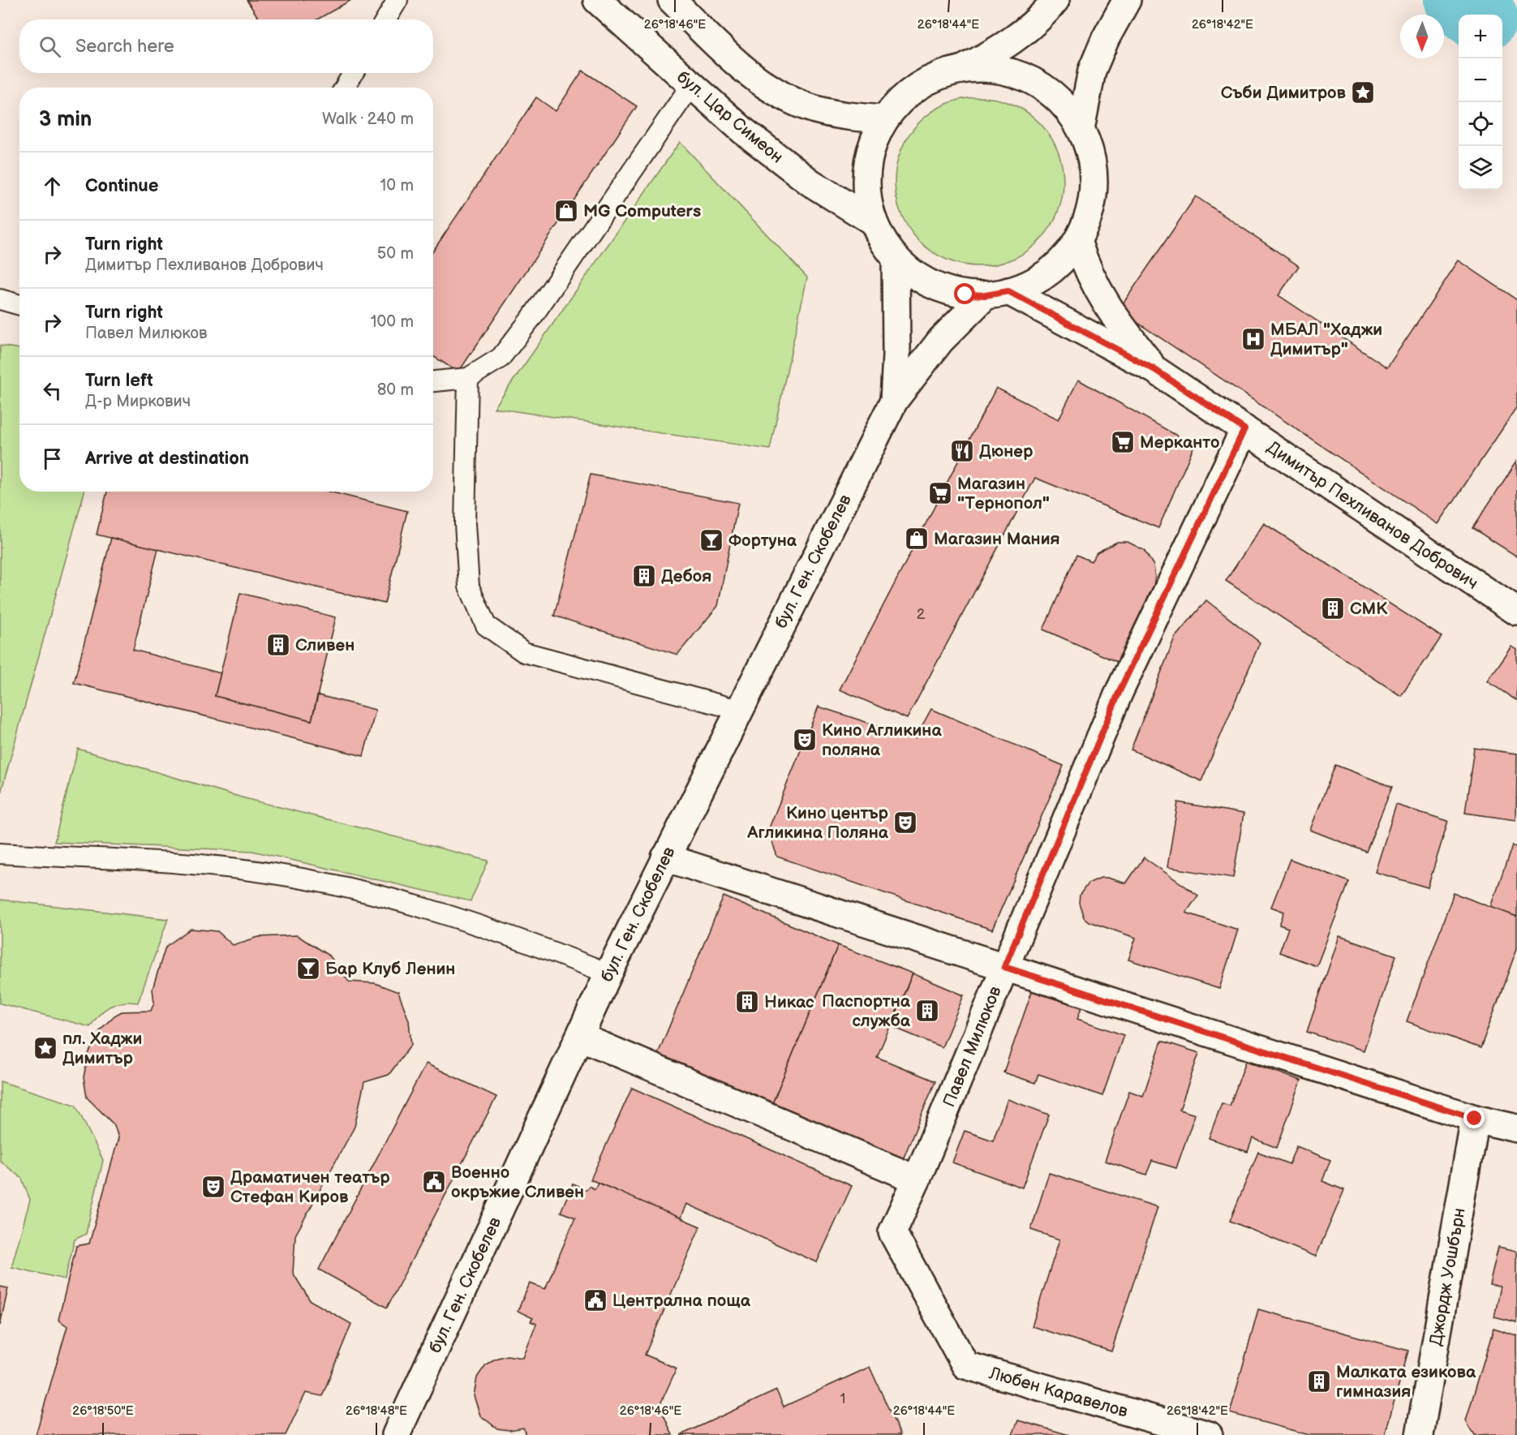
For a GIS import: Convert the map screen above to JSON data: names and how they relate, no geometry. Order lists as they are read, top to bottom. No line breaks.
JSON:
{"streets":{"street":["бул. Цар Симеон","Димитър Пехливанов Добрович","бул. Ген. Скобелев","Павел Милюков","Джордж Уошбърн","Любен Каравелов"]},"crossings":[["Димитър Пехливанов Добрович","бул. Ген. Скобелев"],["Димитър Пехливанов Добрович","Павел Милюков"],["Павел Милюков","Любен Каравелов"]],"places":{"place":["Съби Димитров","пл. Хаджи Димитър"],"shop":["MG Computers","Магазин Мания"],"hospital":["МБАЛ \"Хаджи Димитър\""],"supermarket":["Мерканто","Магазин \"Тернопол\""],"restaurant":["Дюнер"],"bar":["Фортуна","Бар Клуб Ленин"],"building":["Дебоя","СМК","Сливен","Никас","Паспортна служба","Малката езикова гимназия"],"theatre":["Кино Агликина поляна","Кино център Агликина Поляна","Драматичен театър Стефан Киров"],"public building":["Военно окръжие Сливен","Централна поща"]},"house_numbers":["2","1"],"north":"bottom","page":{"map_buttons":["+","−"],"search":"Search here","heading":["3 min","Walk · 240 m"],"list":[["Continue","10 m"],["Turn right","Димитър Пехливанов Добрович","50 m"],["Turn right","Павел Милюков","100 m"],["Turn left","Д-р Миркович","80 m"],"Arrive at destination"]},"coordinates":["26°18'46\"E","26°18'44\"E","26°18'42\"E","26°18'50\"E","26°18'48\"E"]}
